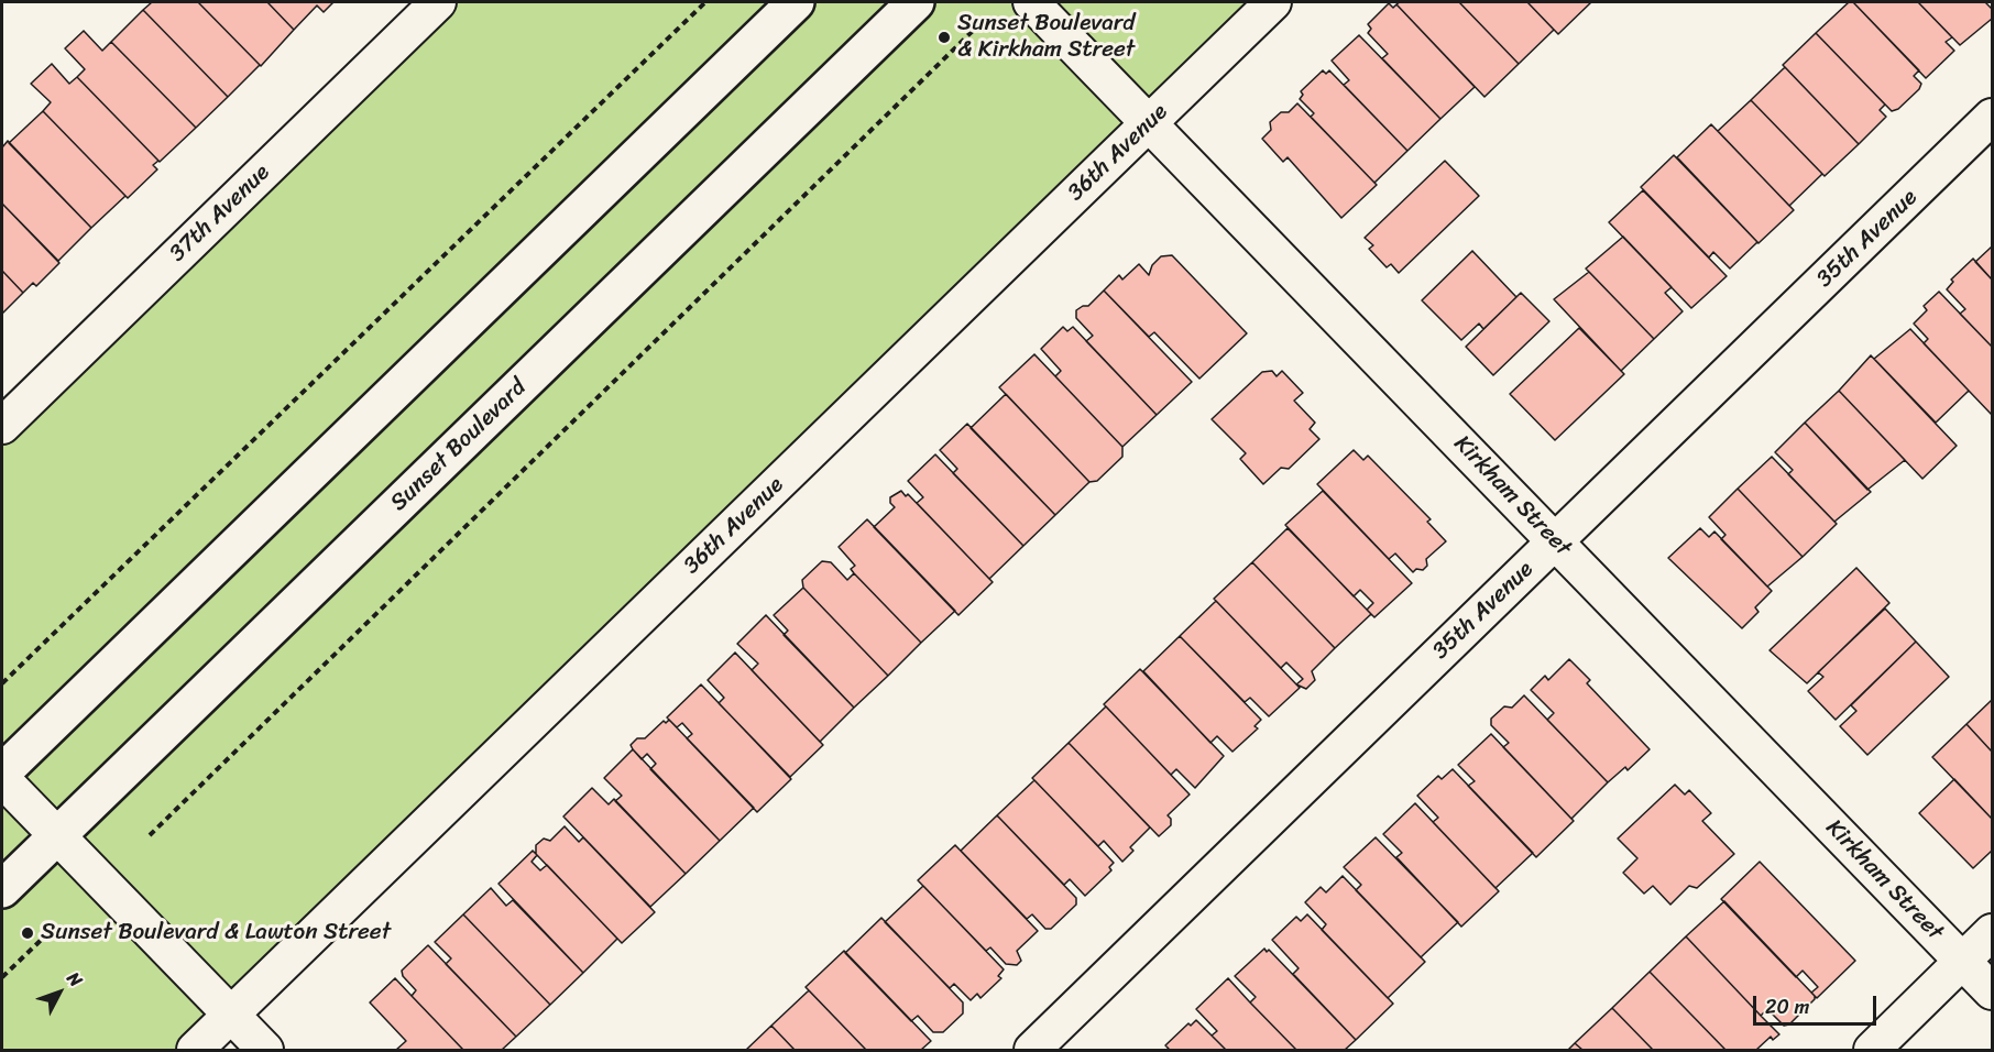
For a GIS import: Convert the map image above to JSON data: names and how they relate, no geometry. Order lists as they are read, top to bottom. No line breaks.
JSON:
{"streets":{"main road":["Sunset Boulevard"],"street":["36th Avenue","37th Avenue","35th Avenue","Kirkham Street"]},"crossings":[["36th Avenue","Kirkham Street"],["35th Avenue","Kirkham Street"]],"places":["Sunset Boulevard & Kirkham Street","Sunset Boulevard & Lawton Street"],"scale_bar":"20 m","north":"top right"}
